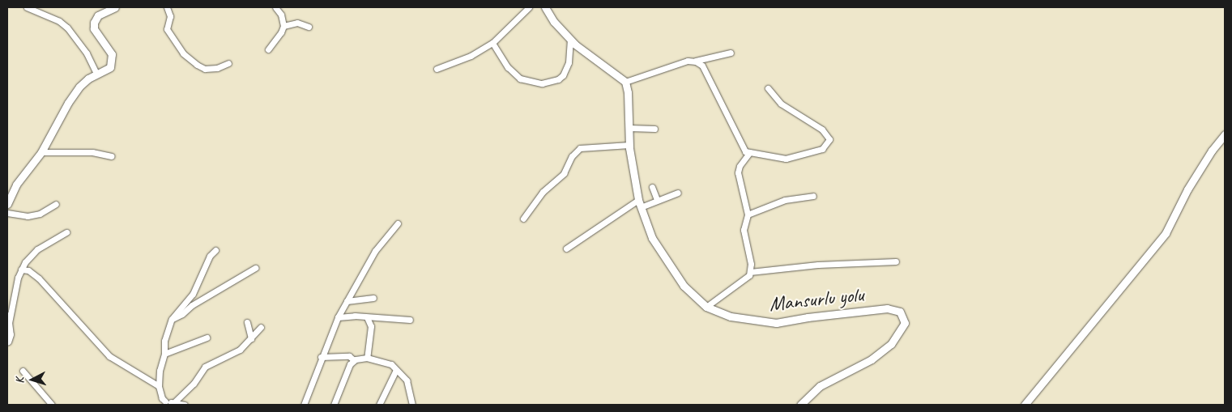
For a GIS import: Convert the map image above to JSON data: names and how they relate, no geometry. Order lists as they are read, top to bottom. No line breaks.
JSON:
{"streets":{"street":["Mansurlu yolu"]},"north":"left"}
